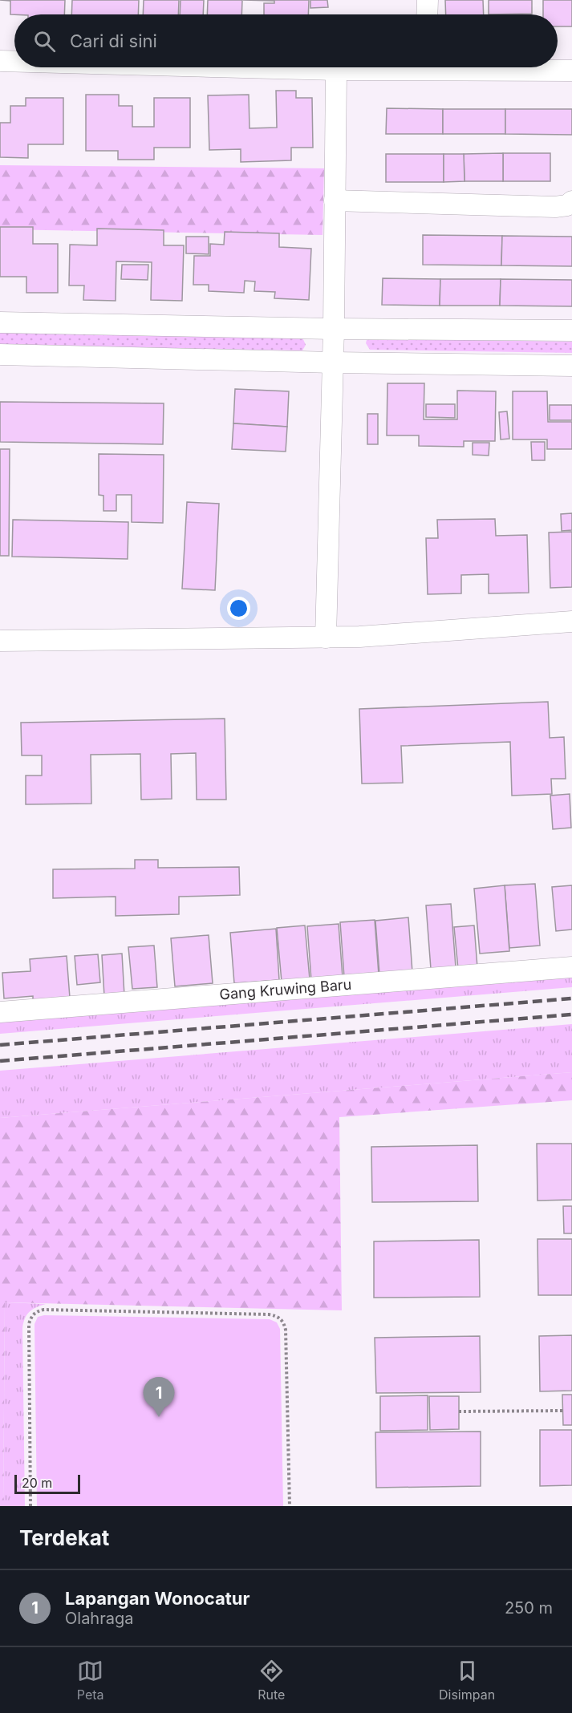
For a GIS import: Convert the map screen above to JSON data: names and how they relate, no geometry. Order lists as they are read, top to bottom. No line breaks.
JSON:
{"streets":{"street":["Gang Kruwing Baru"]},"scale_bar":"20 m","page":{"search":"Cari di sini","pins":"1","scale":"20 m","heading":"Terdekat","list":[{"mark":"1","name":"Lapangan Wonocatur","note":"Olahraga","value":"250 m"}],"nav":["Peta","Rute","Disimpan"]}}
